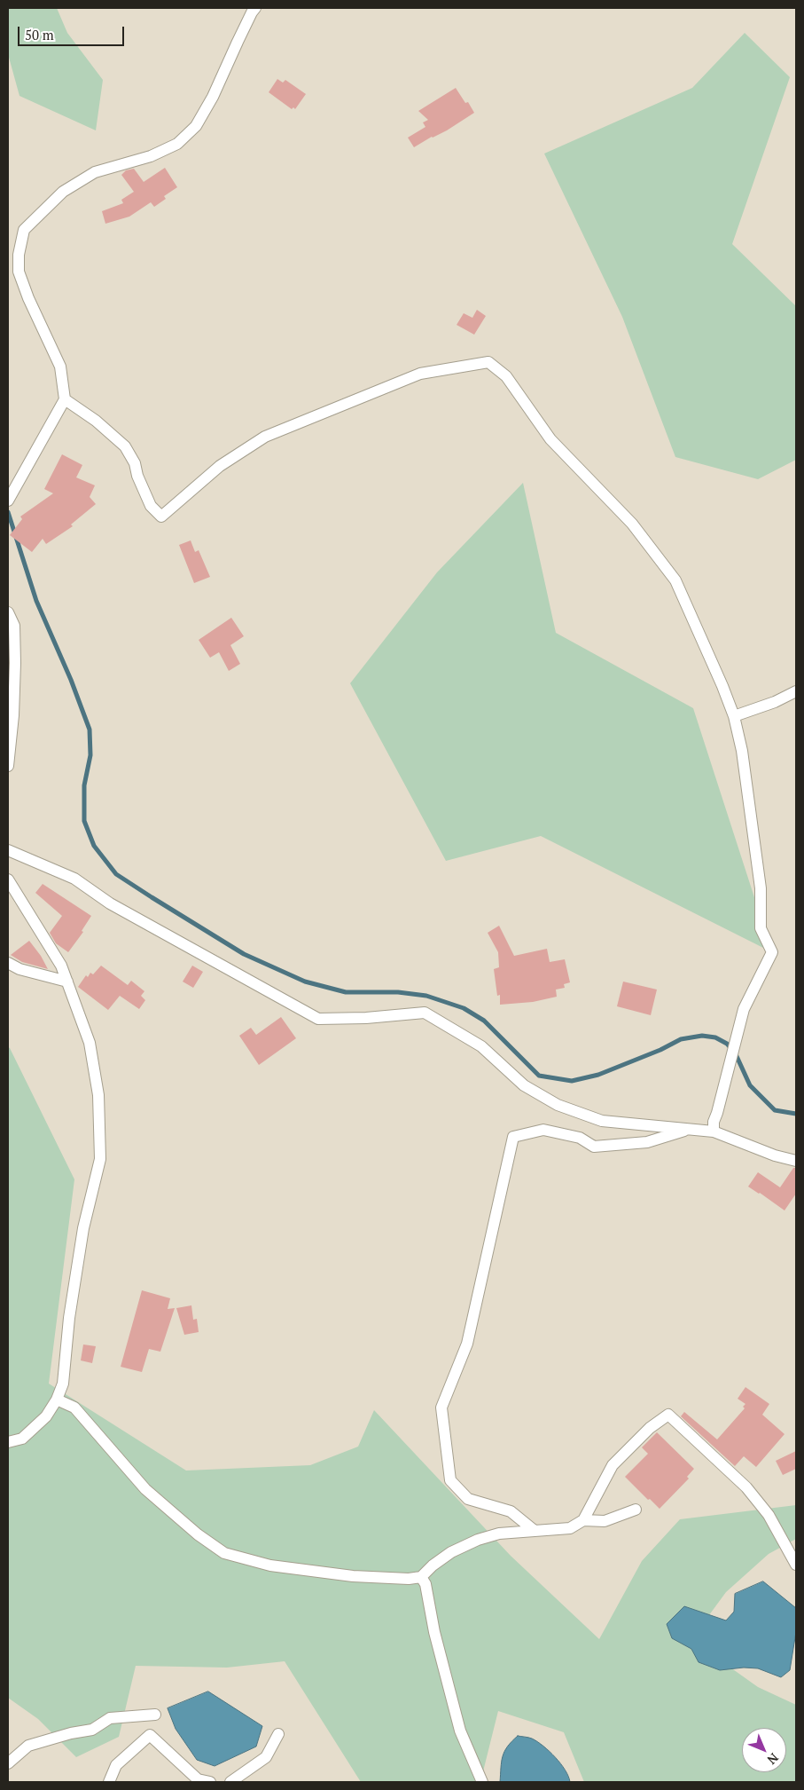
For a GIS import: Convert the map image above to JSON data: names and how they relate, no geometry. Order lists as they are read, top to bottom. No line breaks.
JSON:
{"scale_bar":"50 m","north":"bottom right"}
